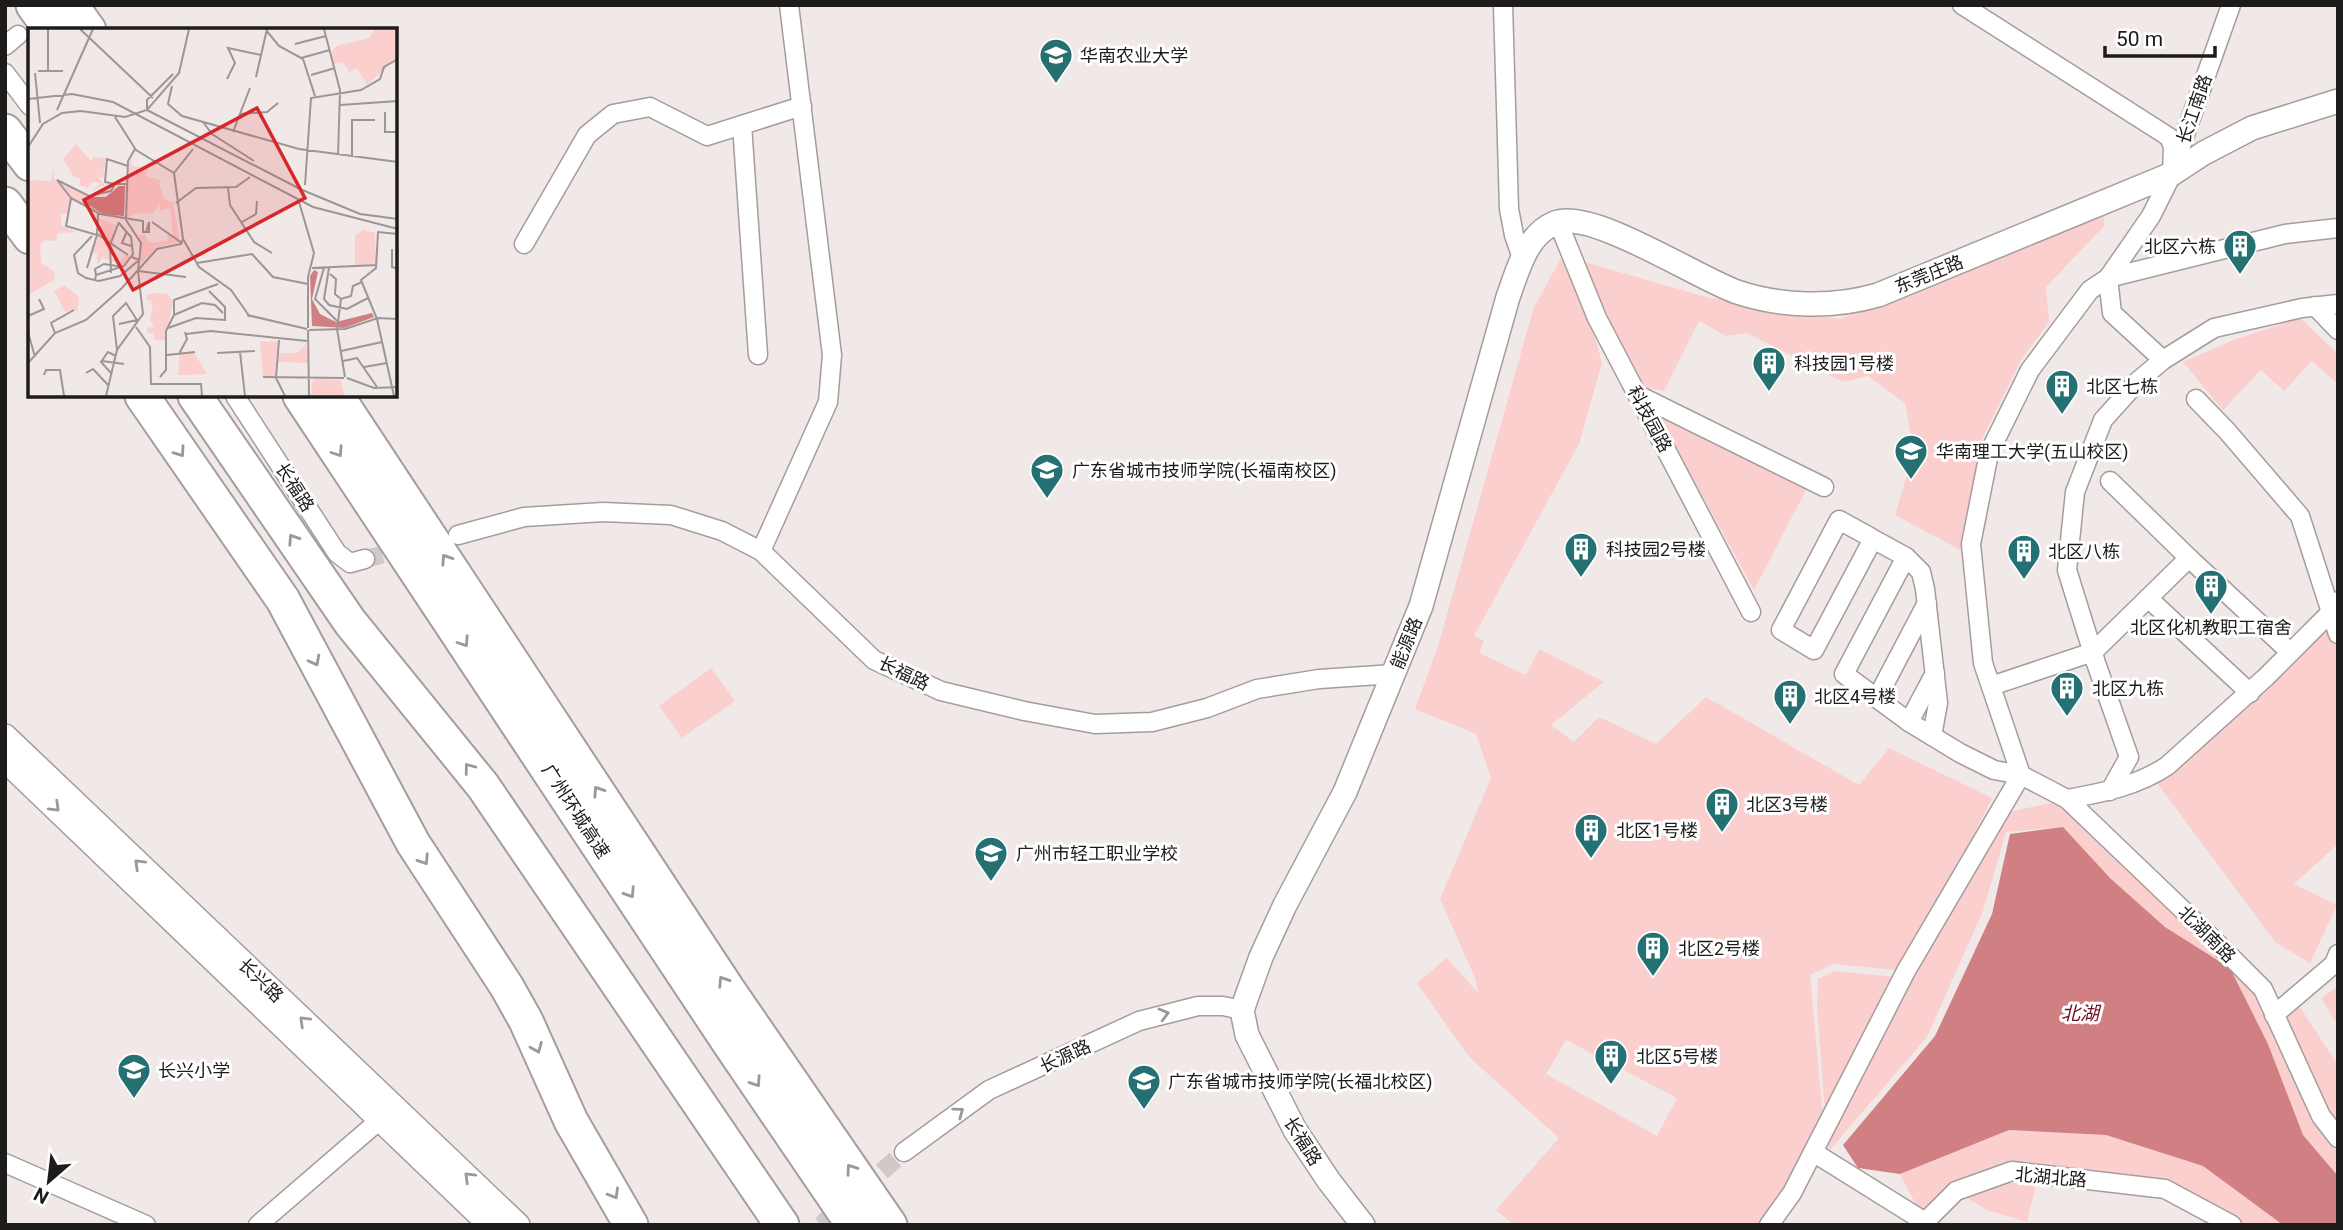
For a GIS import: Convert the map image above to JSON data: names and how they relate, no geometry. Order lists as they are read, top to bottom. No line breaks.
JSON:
{"streets":{"highway":["广州环城高速"],"street":["长江南路","东莞庄路","科技园路","长福路","能源路","北湖南路","长兴路","长源路","北湖北路"]},"crossings":[["长江南路","东莞庄路"],["东莞庄路","科技园路"],["长福路","能源路"],["长福路","长源路"],["能源路","长源路"]],"one_way":["长源路"],"water":["北湖"],"places":{"school or university":["华南农业大学","华南理工大学(五山校区)","广东省城市技师学院(长福南校区)","广州市轻工职业学校","长兴小学","广东省城市技师学院(长福北校区)"],"building":["北区六栋","科技园1号楼","北区七栋","科技园2号楼","北区八栋","北区化机教职工宿舍","北区九栋","北区4号楼","北区3号楼","北区1号楼","北区2号楼","北区5号楼"]},"scale_bar":"50 m","north":"bottom left"}
